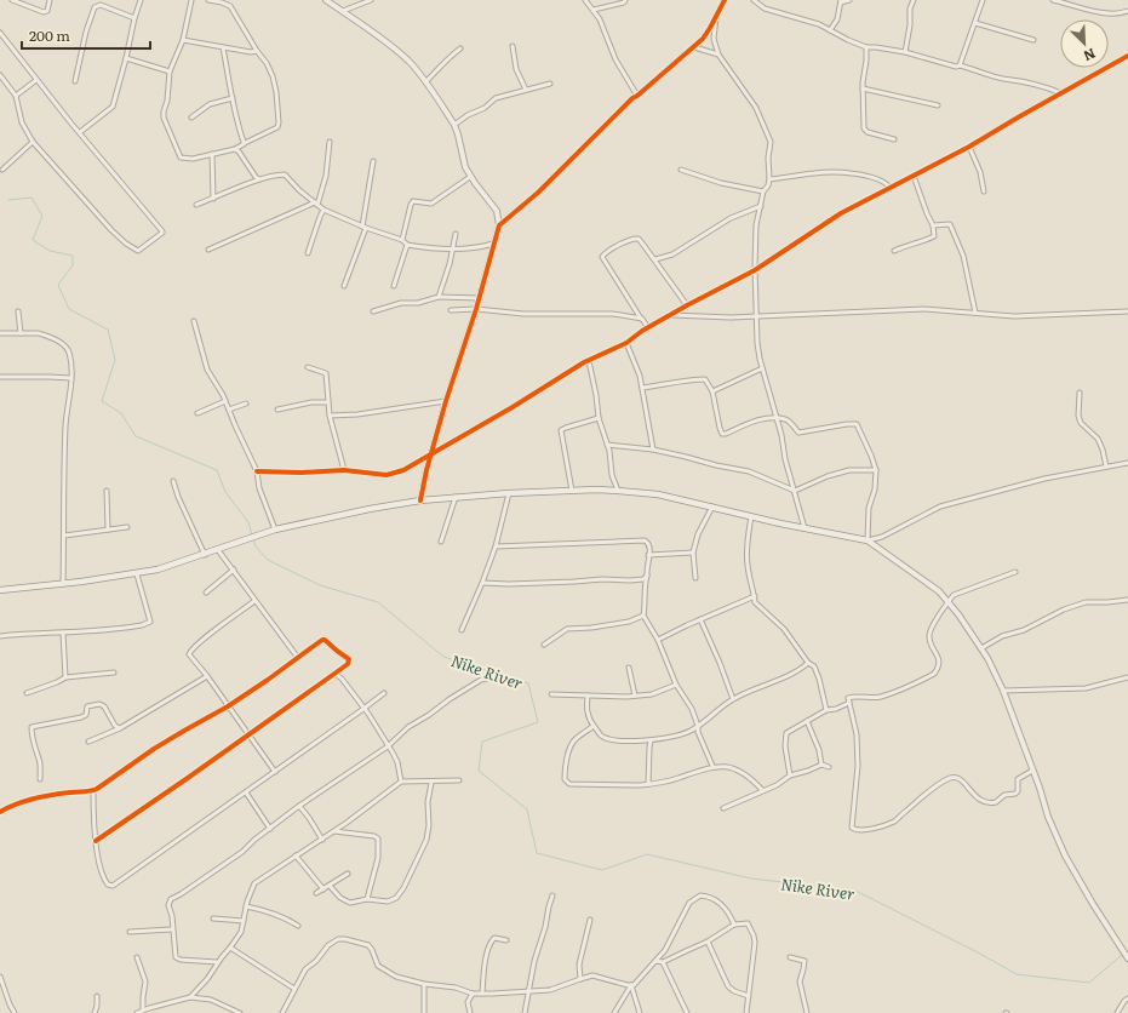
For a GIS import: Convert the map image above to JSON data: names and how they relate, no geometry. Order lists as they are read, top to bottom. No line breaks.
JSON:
{"water":["Nike River"],"scale_bar":"200 m","north":"bottom right"}
